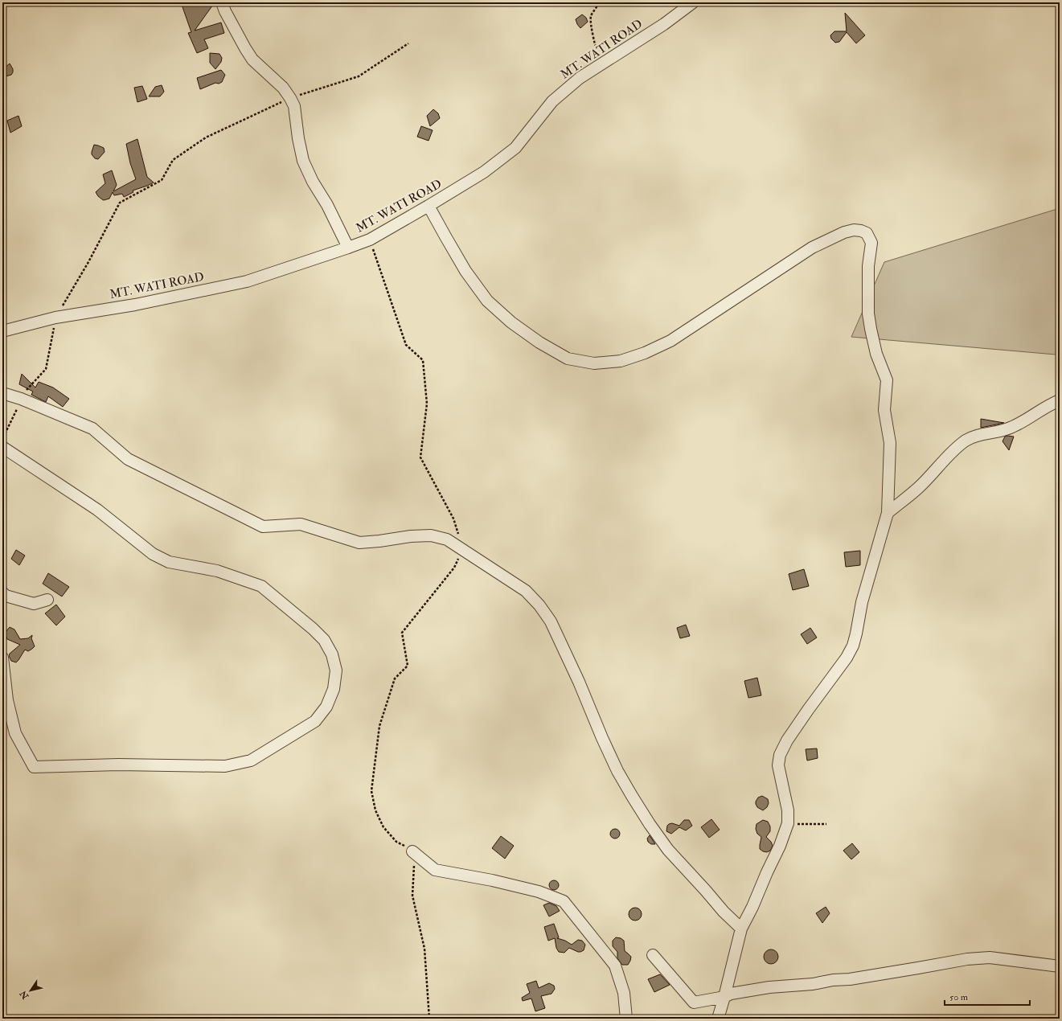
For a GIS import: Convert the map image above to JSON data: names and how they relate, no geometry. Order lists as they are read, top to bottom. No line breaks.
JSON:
{"streets":{"street":["MT. WATI ROAD"]},"scale_bar":"50 m","north":"bottom left"}
